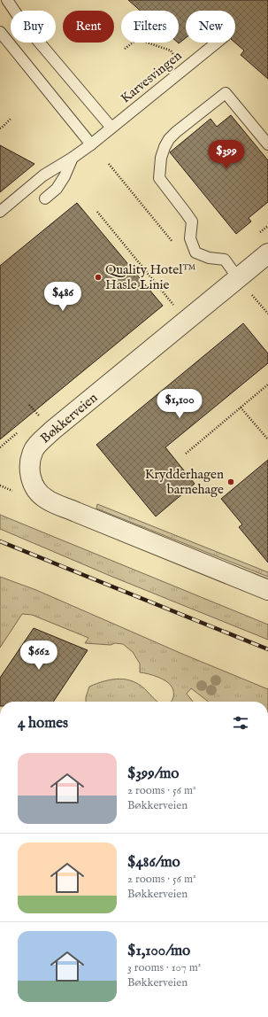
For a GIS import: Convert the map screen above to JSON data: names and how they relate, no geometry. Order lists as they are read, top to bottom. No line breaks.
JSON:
{"streets":{"street":["Bøkkerveien"],"lane":["Karvesvingen"]},"places":["Quality Hotel™ Hasle Linie","Krydderhagen barnehage"],"page":{"chip":["Buy","Rent","Filters","New"],"price":["$399","$486","$1,100","$662"],"heading":"4 homes","list":[{"name":"$399/mo","note":"2 rooms · 56 m² · Bøkkerveien"},{"name":"$486/mo","note":"2 rooms · 56 m² · Bøkkerveien"},{"name":"$1,100/mo","note":"3 rooms · 107 m² · Bøkkerveien"}]}}
